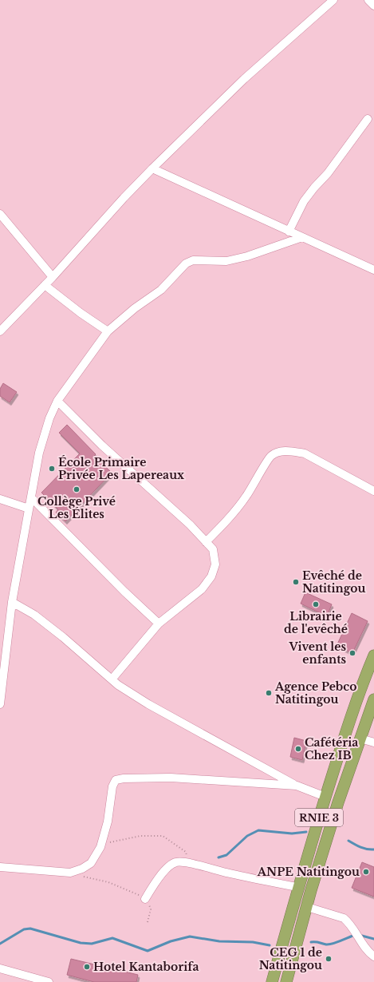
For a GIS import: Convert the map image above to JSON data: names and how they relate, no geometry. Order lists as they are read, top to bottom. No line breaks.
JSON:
{"streets":{"highway":["RNIE 3"]},"places":["École Primaire Privée Les Lapereaux","Collège Privé Les Élites","Evêché de Natitingou","Librairie de l'evêché","Vivent les enfants","Agence Pebco Natitingou","Cafétéria Chez IB","ANPE Natitingou","CEG 1 de Natitingou","Hotel Kantaborifa"]}
